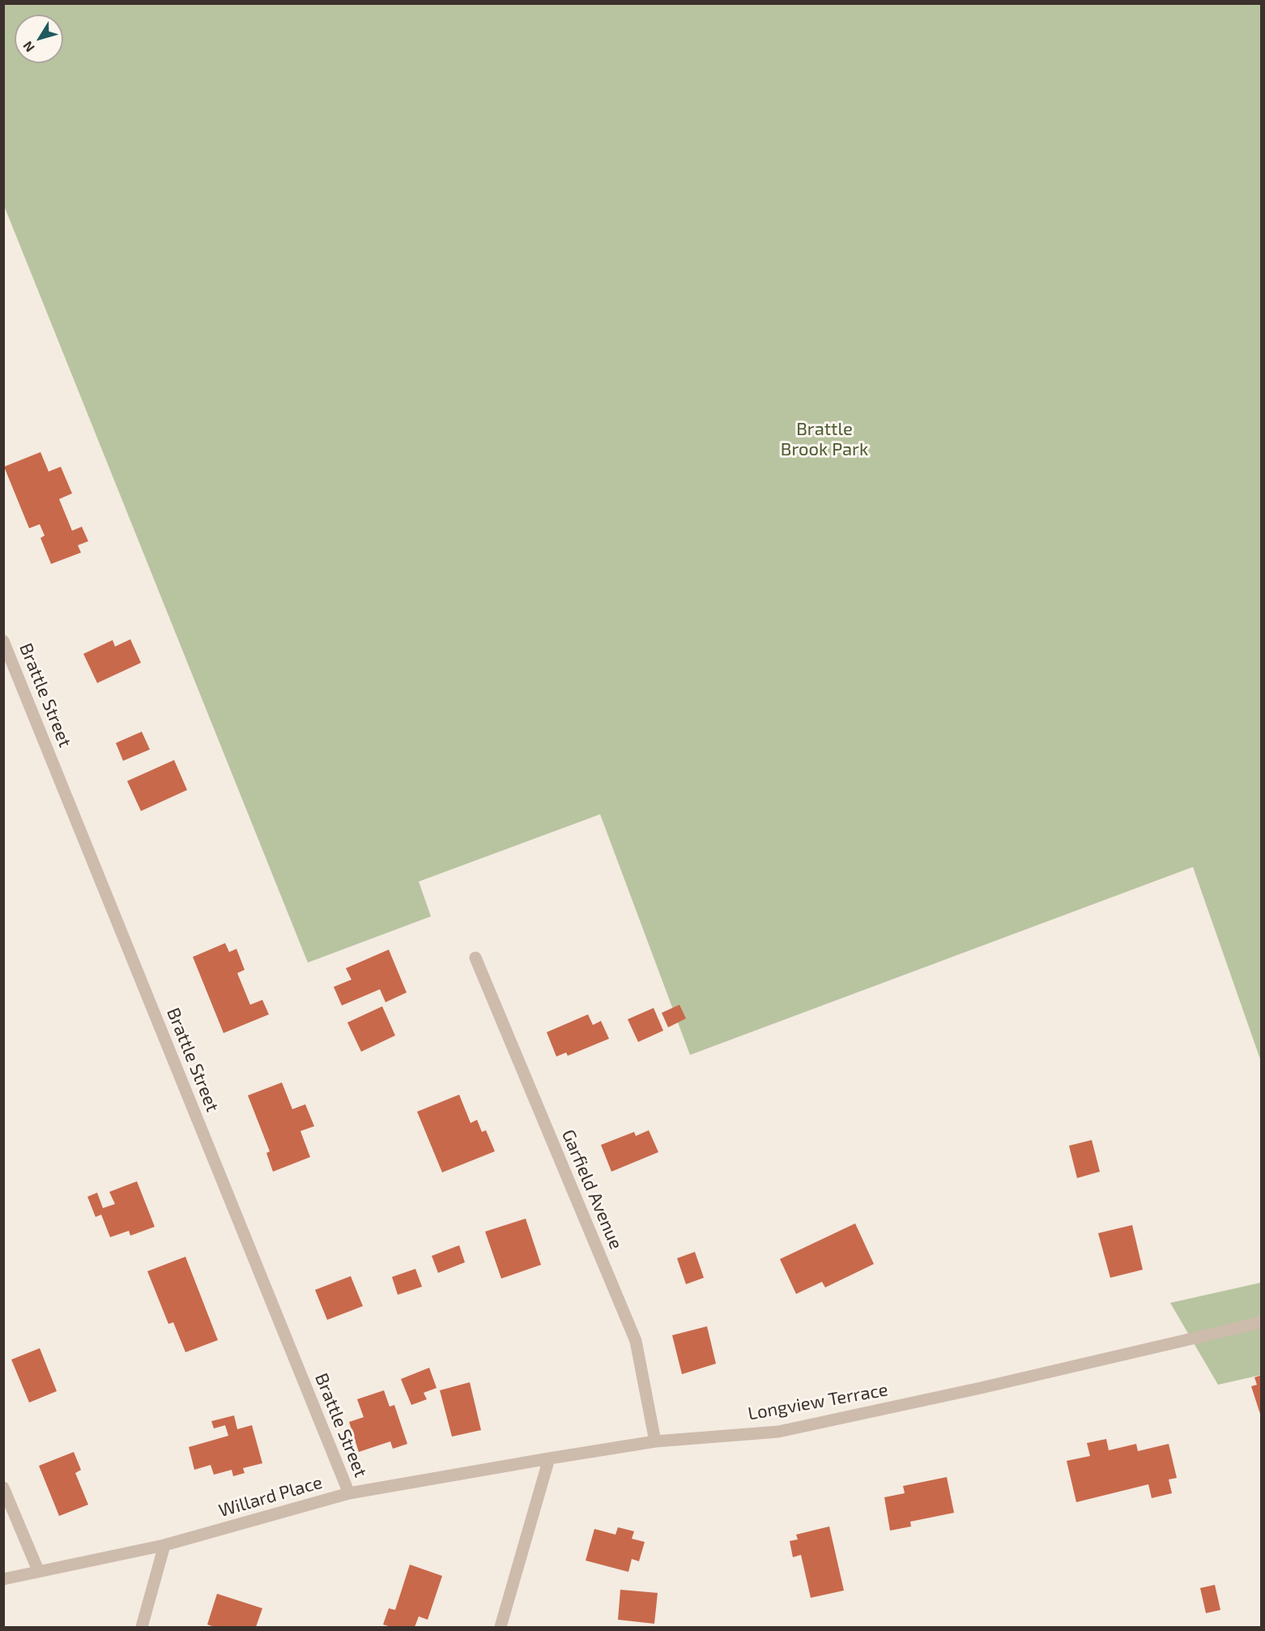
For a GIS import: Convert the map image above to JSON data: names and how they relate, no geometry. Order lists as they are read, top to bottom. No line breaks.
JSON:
{"streets":{"street":["Brattle Street","Garfield Avenue","Longview Terrace","Willard Place"]},"crossings":[["Brattle Street","Willard Place"],["Garfield Avenue","Longview Terrace"],["Longview Terrace","Willard Place"]],"parks":["Brattle Brook Park"],"north":"bottom left"}
